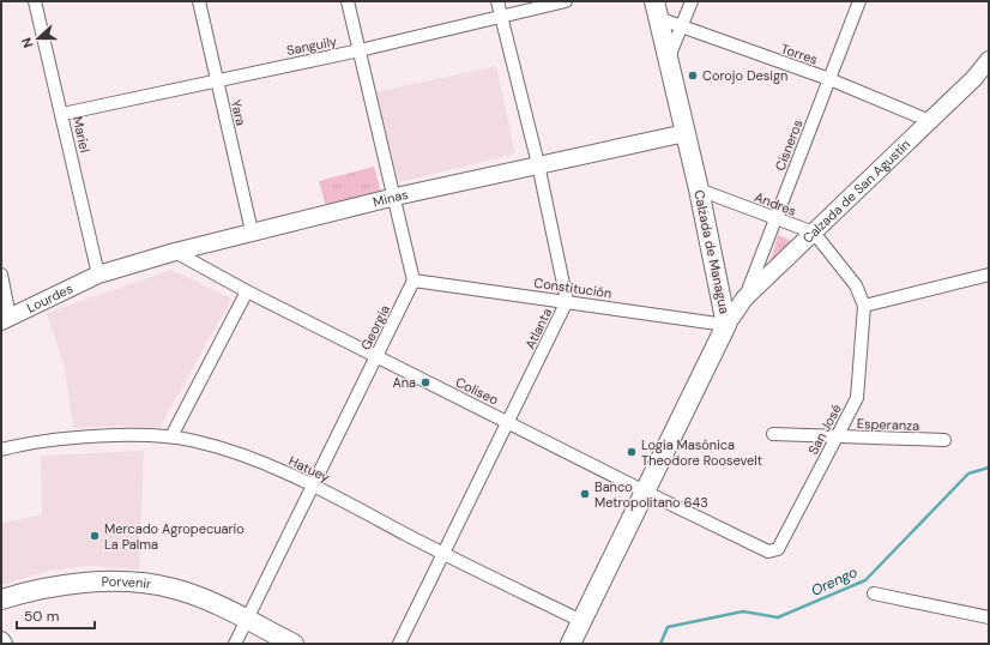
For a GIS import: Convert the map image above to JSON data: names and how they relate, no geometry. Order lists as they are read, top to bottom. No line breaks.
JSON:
{"streets":{"main road":["Calzada de Managua","Porvenir"],"street":["Sanguily","Torres","Yara","Mariel","Cisneros","Calzada de San Agustín","Minas","Andres","Constitución","Lourdes","Georgia","Atlanta","Coliseo","Esperanza","San José","Hatuey"]},"crossings":[["Sanguily","Yara"],["Sanguily","Mariel"],["Sanguily","Atlanta"],["Torres","Cisneros"],["Torres","Calzada de San Agustín"],["Torres","Calzada de Managua"],["Yara","Minas"],["Mariel","Minas"],["Mariel","Lourdes"],["Cisneros","Calzada de San Agustín"],["Cisneros","Andres"],["Calzada de San Agustín","Andres"],["Calzada de San Agustín","Calzada de Managua"],["Calzada de San Agustín","Constitución"],["Minas","Calzada de Managua"],["Minas","Lourdes"],["Minas","Atlanta"],["Minas","Coliseo"],["Andres","Calzada de Managua"],["Andres","San José"],["Calzada de Managua","Constitución"],["Calzada de Managua","Coliseo"],["Calzada de Managua","Hatuey"],["Constitución","Georgia"],["Constitución","Atlanta"],["Georgia","Coliseo"],["Georgia","Hatuey"],["Georgia","Porvenir"],["Atlanta","Coliseo"],["Atlanta","Hatuey"],["Coliseo","San José"],["Esperanza","San José"]],"water":["Orengo"],"places":["Corojo Design","Ana","Logia Masónica Theodore Roosevelt","Banco Metropolitano 643","Mercado Agropecuario La Palma"],"scale_bar":"50 m","north":"left"}
